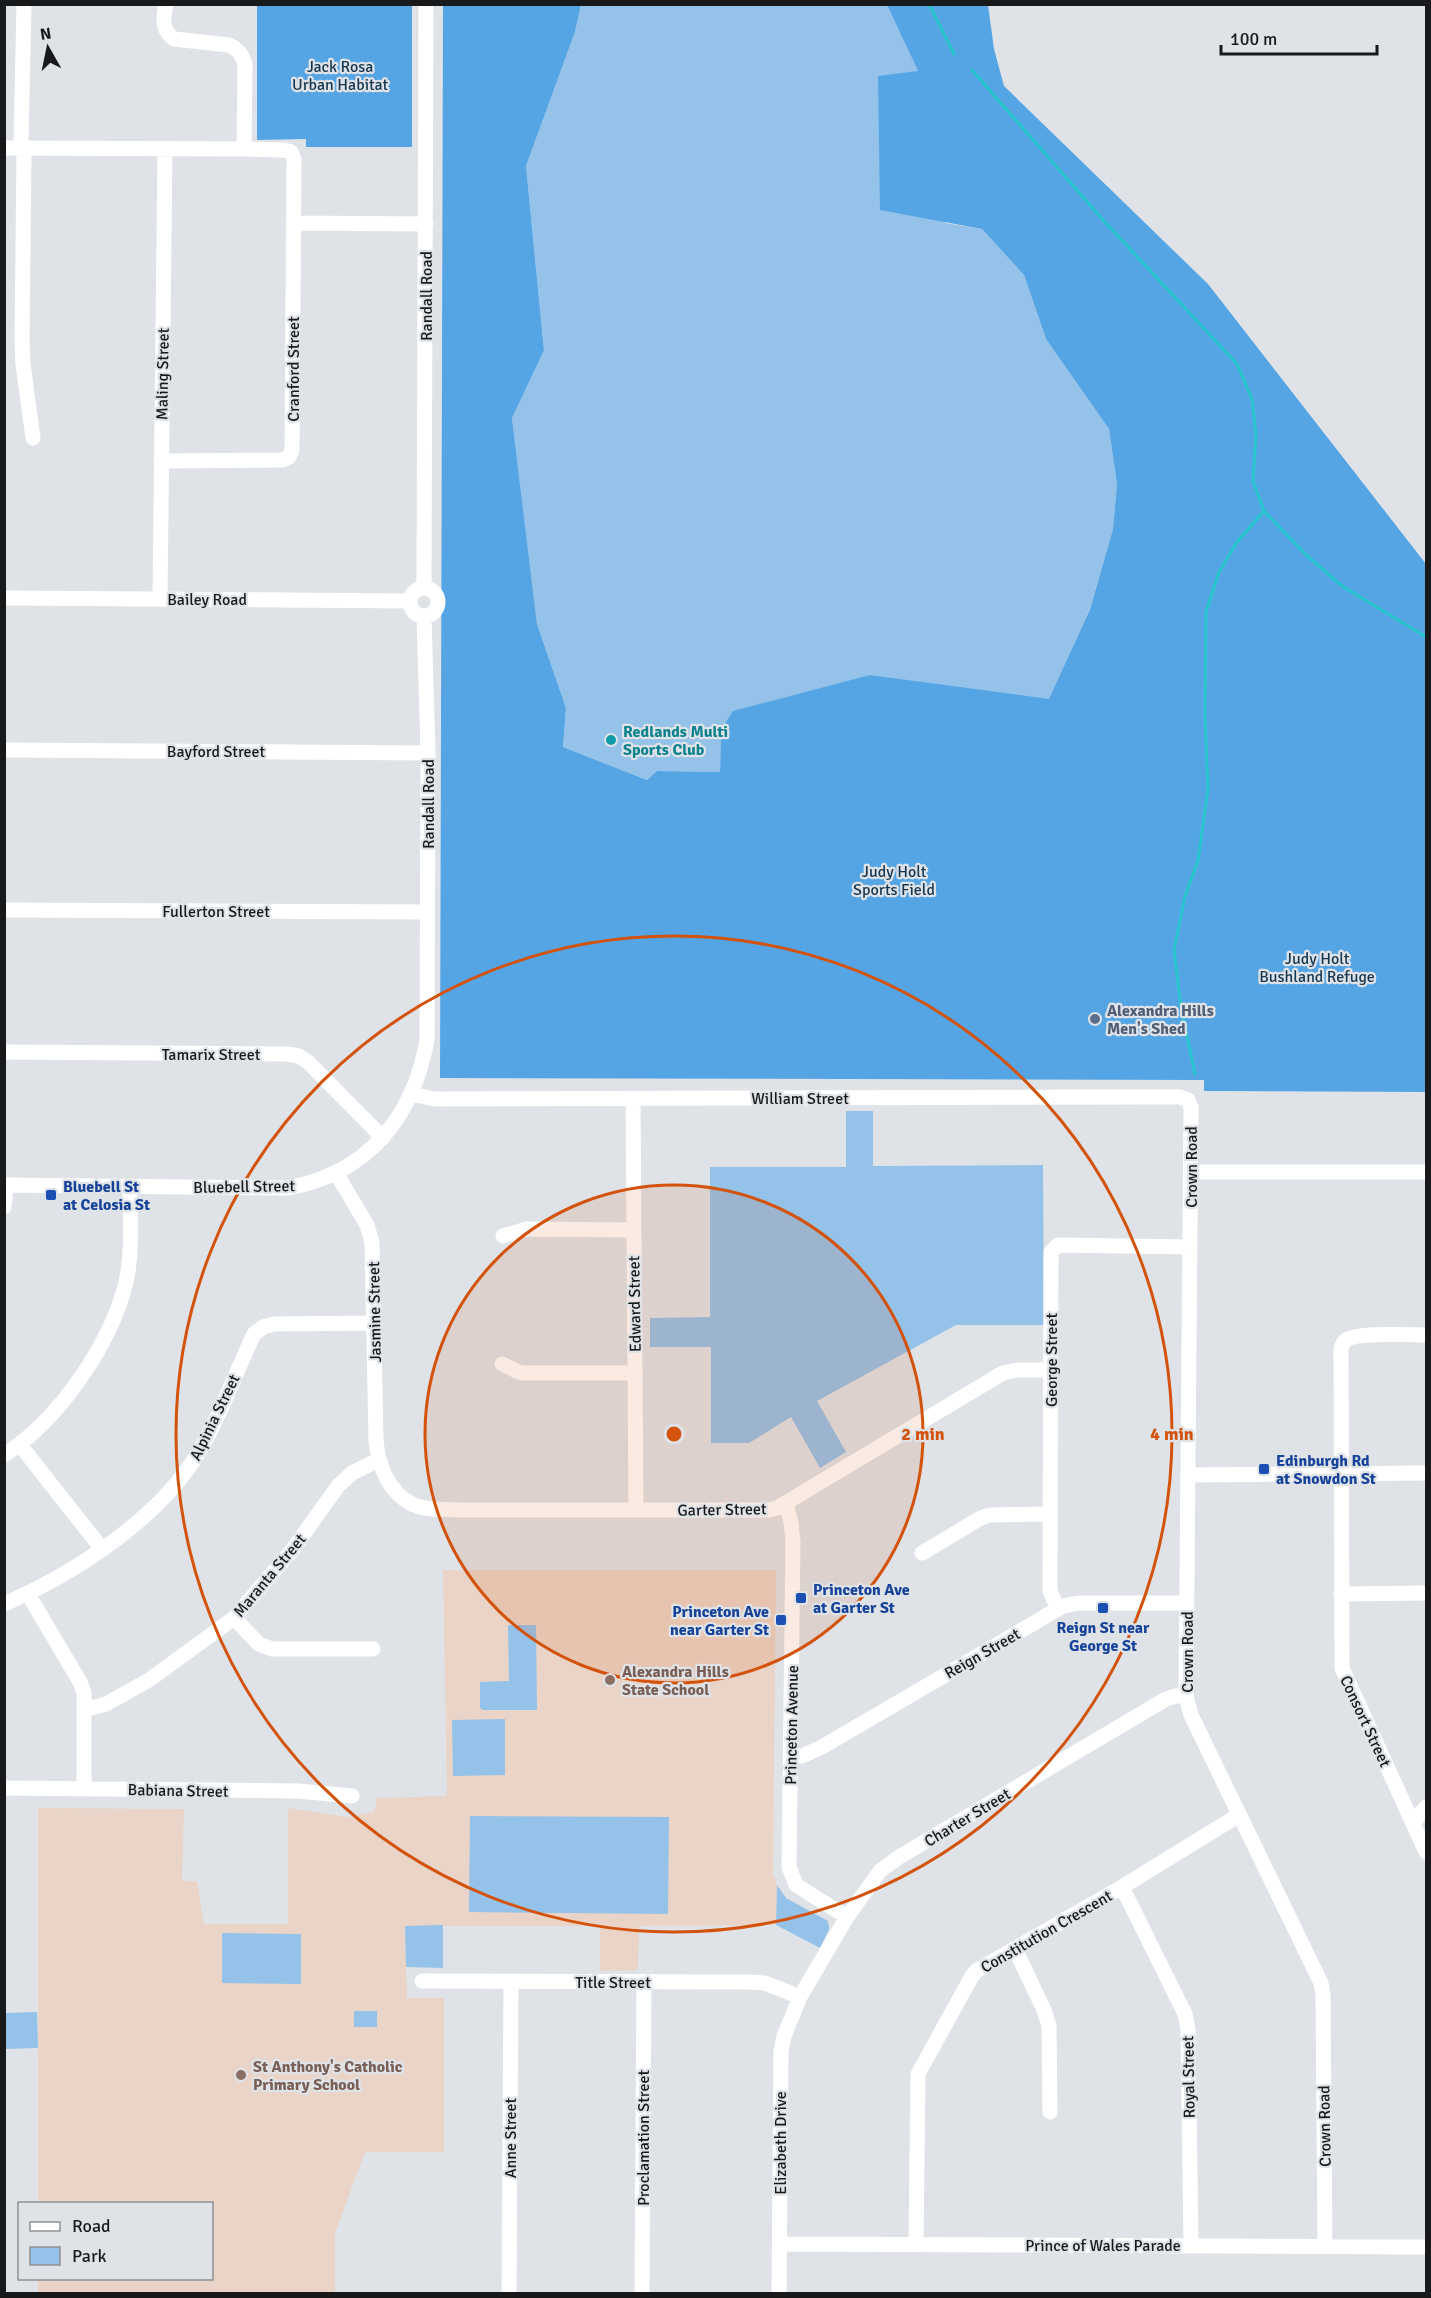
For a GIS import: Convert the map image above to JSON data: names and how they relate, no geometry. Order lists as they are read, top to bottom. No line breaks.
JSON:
{"streets":{"street":["Randall Road","Cranford Street","Maling Street","Bailey Road","Bayford Street","Fullerton Street","Tamarix Street","William Street","Crown Road","Bluebell Street","Edward Street","Jasmine Street","George Street","Alpinia Street","Garter Street","Maranta Street","Reign Street","Consort Street","Princeton Avenue","Babiana Street","Charter Street","Constitution Crescent","Title Street","Royal Street","Anne Street","Proclamation Street","Elizabeth Drive","Prince of Wales Parade"]},"crossings":[["Randall Road","Bailey Road"],["Randall Road","Bayford Street"],["Randall Road","Fullerton Street"],["Randall Road","Bluebell Street"],["Cranford Street","Maling Street"],["Maling Street","Bailey Road"],["Tamarix Street","Bluebell Street"],["William Street","Crown Road"],["William Street","Bluebell Street"],["William Street","Edward Street"],["Crown Road","George Street"],["Crown Road","Reign Street"],["Crown Road","Charter Street"],["Crown Road","Constitution Crescent"],["Crown Road","Prince of Wales Parade"],["Bluebell Street","Jasmine Street"],["Edward Street","Garter Street"],["Jasmine Street","Alpinia Street"],["Jasmine Street","Garter Street"],["Jasmine Street","Maranta Street"],["George Street","Garter Street"],["George Street","Reign Street"],["Garter Street","Maranta Street"],["Garter Street","Princeton Avenue"],["Reign Street","Princeton Avenue"],["Princeton Avenue","Charter Street"],["Charter Street","Title Street"],["Charter Street","Elizabeth Drive"],["Constitution Crescent","Royal Street"],["Constitution Crescent","Prince of Wales Parade"],["Title Street","Anne Street"],["Title Street","Proclamation Street"],["Title Street","Elizabeth Drive"],["Royal Street","Prince of Wales Parade"],["Elizabeth Drive","Prince of Wales Parade"]],"parks":["Jack Rosa Urban Habitat","Judy Holt Sports Field","Judy Holt Bushland Refuge"],"places":{"other":["Redlands Multi Sports Club","Alexandra Hills Men's Shed","Alexandra Hills State School","St Anthony's Catholic Primary School"],"transit":["Bluebell St at Celosia St","Edinburgh Rd at Snowdon St","Princeton Ave at Garter St","Reign St near George St","Princeton Ave near Garter St"]},"legend":["Road","Park"],"scale_bar":"100 m","north":"top","rings":["2 min","4 min"]}
